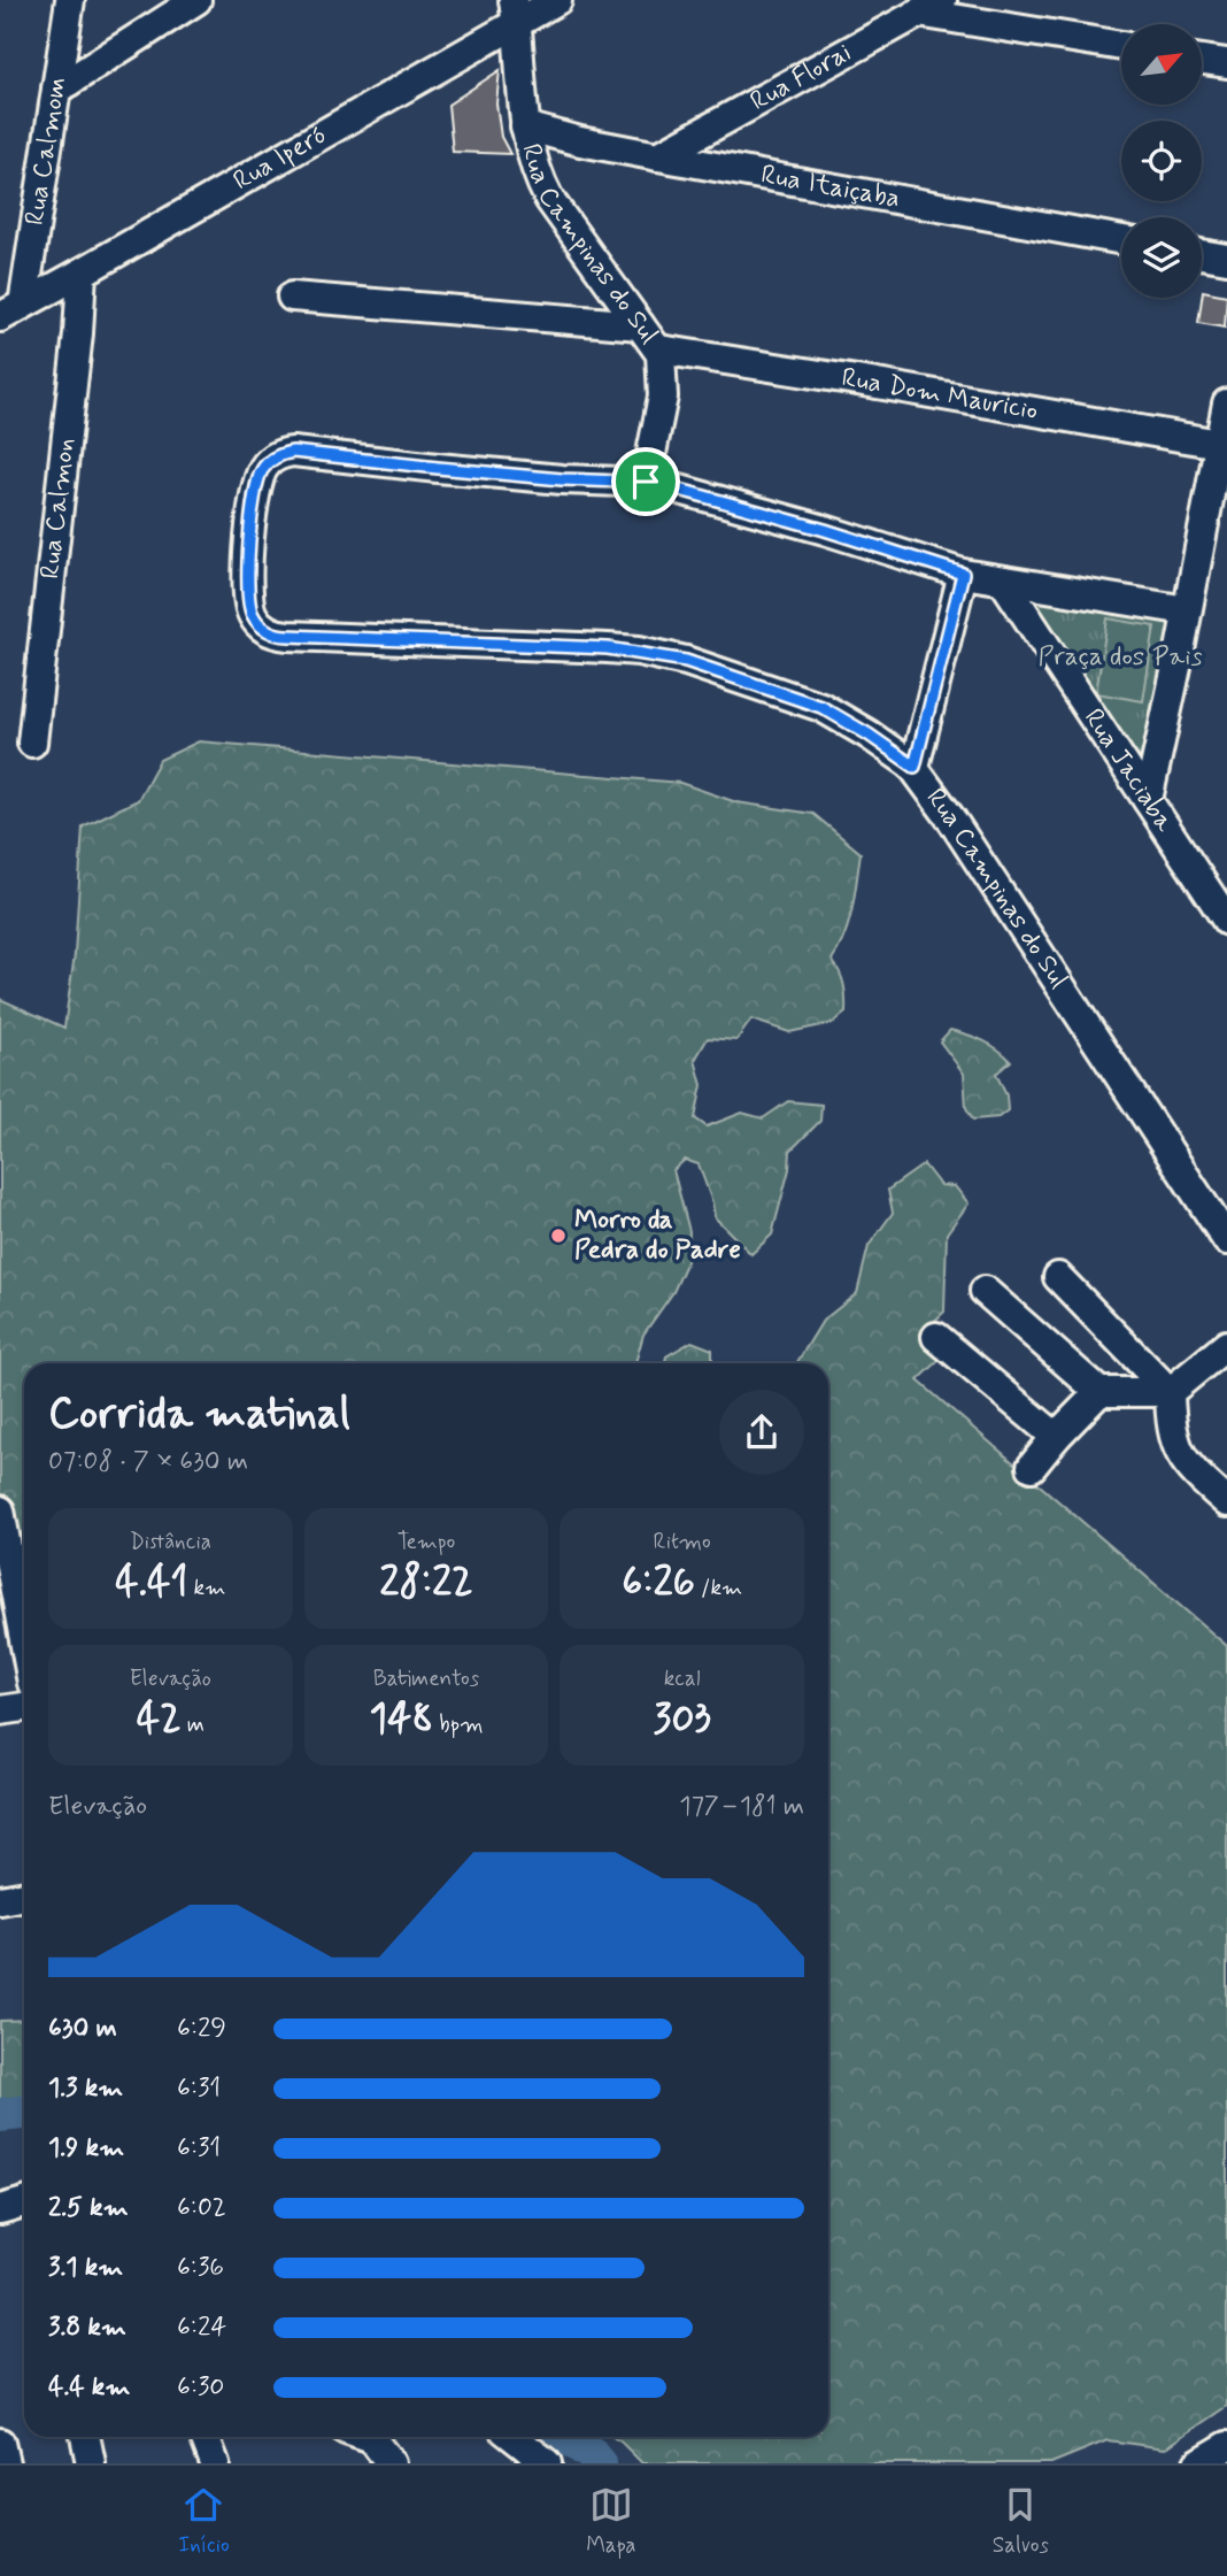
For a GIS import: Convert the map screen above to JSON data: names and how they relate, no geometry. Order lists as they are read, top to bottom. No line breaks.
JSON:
{"streets":{"street":["Rua Florai","Rua Calmom","Rua Iperó","Rua Itaiçaba","Rua Campinas do Sul","Rua Dom Mauricio","Rua Calmon","Rua Jaciaba"]},"crossings":[["Rua Florai","Rua Itaiçaba"],["Rua Calmom","Rua Iperó"],["Rua Iperó","Rua Campinas do Sul"],["Rua Iperó","Rua Calmon"],["Rua Itaiçaba","Rua Campinas do Sul"],["Rua Campinas do Sul","Rua Dom Mauricio"]],"parks":["Praça dos Pais"],"places":["Morro da Pedra do Padre"],"north":"top right","page":{"heading":["Corrida matinal","07:08 · 7 × 630 m"],"stats":[["Distância","4.41 km"],["Tempo","28:22"],["Ritmo","6:26 /km"],["Elevação","42 m"],["Batimentos","148 bpm"],["kcal","303"]],"chart":["Elevação","177–181 m"],"list":[{"name":"630 m","note":"6:29"},{"name":"1.3 km","note":"6:31"},{"name":"1.9 km","note":"6:31"},{"name":"2.5 km","note":"6:02"},{"name":"3.1 km","note":"6:36"},{"name":"3.8 km","note":"6:24"},{"name":"4.4 km","note":"6:30"}],"tabs":["Início","Mapa","Salvos"]}}
